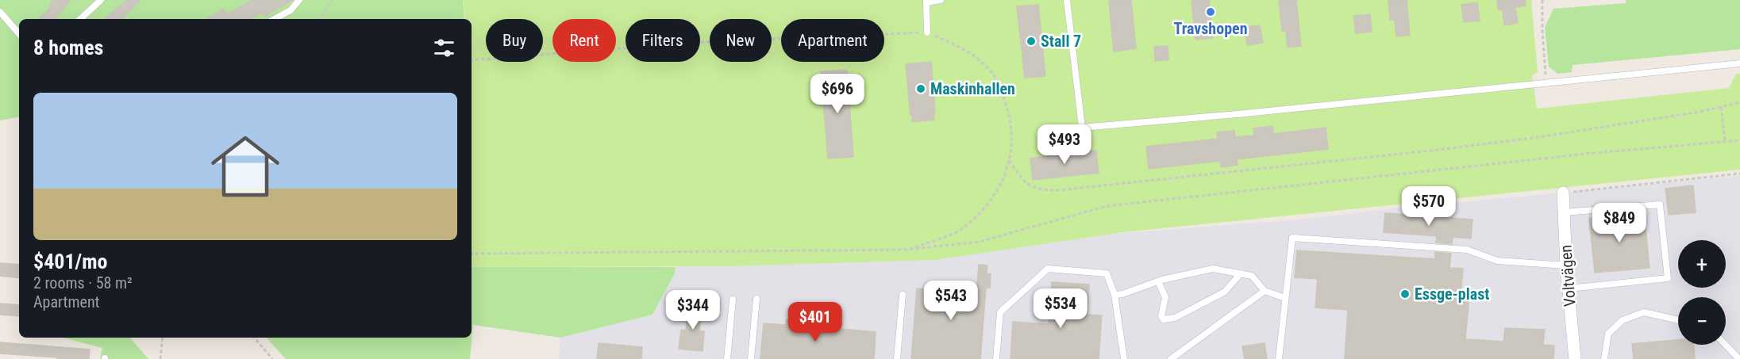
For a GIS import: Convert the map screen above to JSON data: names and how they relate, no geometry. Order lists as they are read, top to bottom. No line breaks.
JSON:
{"streets":{"street":["Voltvägen"]},"places":["Travshopen","Stall 7","Maskinhallen","Essge-plast"],"page":{"chip":["Buy","Rent","Filters","New","Apartment"],"heading":"8 homes","price":["$696","$493","$570","$849","$543","$534","$344","$401"],"list":[{"name":"$401/mo","note":"2 rooms · 58 m² · Apartment"}],"map_buttons":["+","−"]}}
